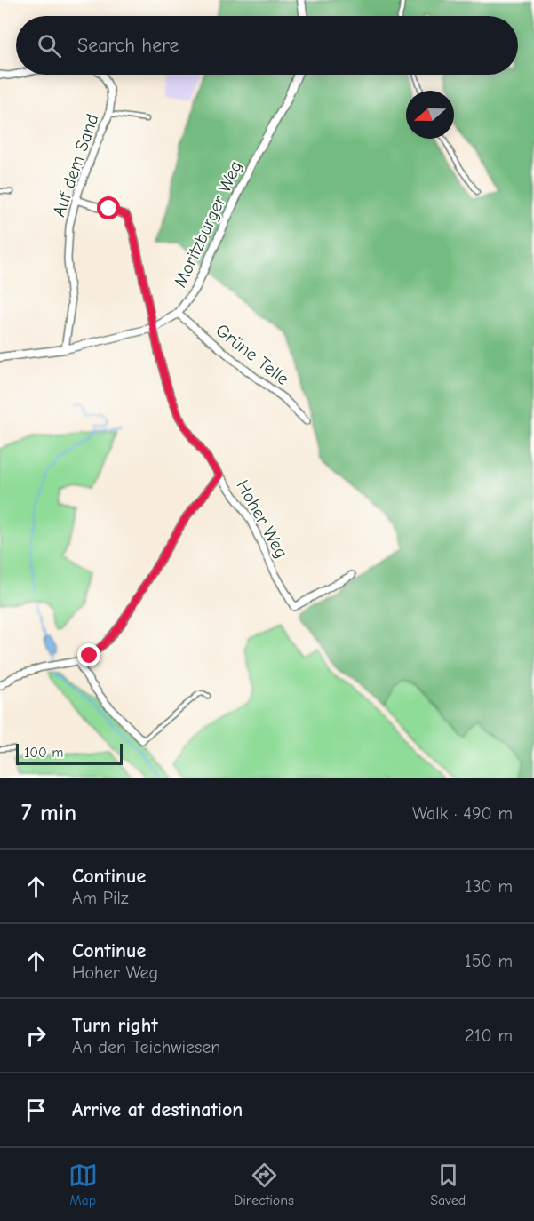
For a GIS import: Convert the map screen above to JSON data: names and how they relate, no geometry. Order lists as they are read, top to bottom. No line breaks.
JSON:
{"streets":{"street":["Auf dem Sand","Moritzburger Weg","Grüne Telle","Hoher Weg"]},"crossings":[["Auf dem Sand","Moritzburger Weg"],["Auf dem Sand","Hoher Weg"],["Moritzburger Weg","Grüne Telle"],["Moritzburger Weg","Hoher Weg"]],"scale_bar":"100 m","north":"left","page":{"search":"Search here","scale":"100 m","heading":["7 min","Walk · 490 m"],"list":[["Continue","Am Pilz","130 m"],["Continue","Hoher Weg","150 m"],["Turn right","An den Teichwiesen","210 m"],"Arrive at destination"],"nav":["Map","Directions","Saved"]}}
